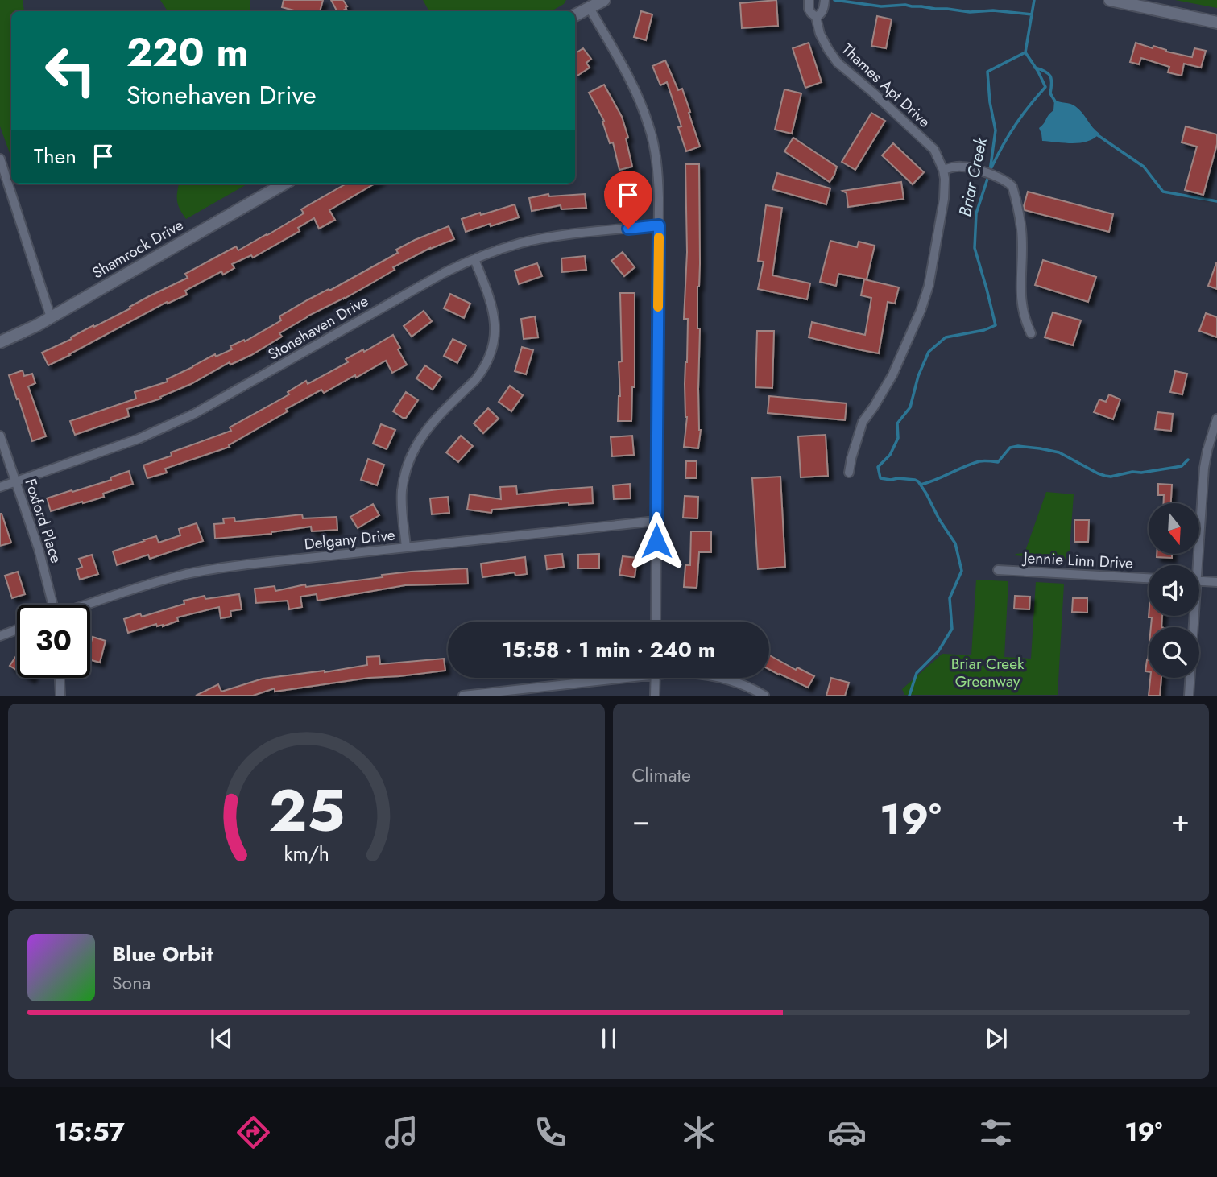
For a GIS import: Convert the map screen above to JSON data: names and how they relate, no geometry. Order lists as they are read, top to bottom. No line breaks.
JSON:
{"streets":{"street":["Thames Apt Drive","Shamrock Drive","Stonehaven Drive","Foxford Place","Delgany Drive","Jennie Linn Drive"]},"crossings":[["Stonehaven Drive","Foxford Place"]],"water":["Briar Creek"],"parks":["Briar Creek Greenway"],"north":"bottom","page":{"turn":["220 m","Stonehaven Drive"],"then":"Then","limit":"30","trip":"15:58 · 1 min · 240 m","tile":"Climate","heat":["−","19°","+"],"song":["Blue Orbit","Sona"],"tabs":["15:57","19°"],"gauge":["25","km/h"]}}
